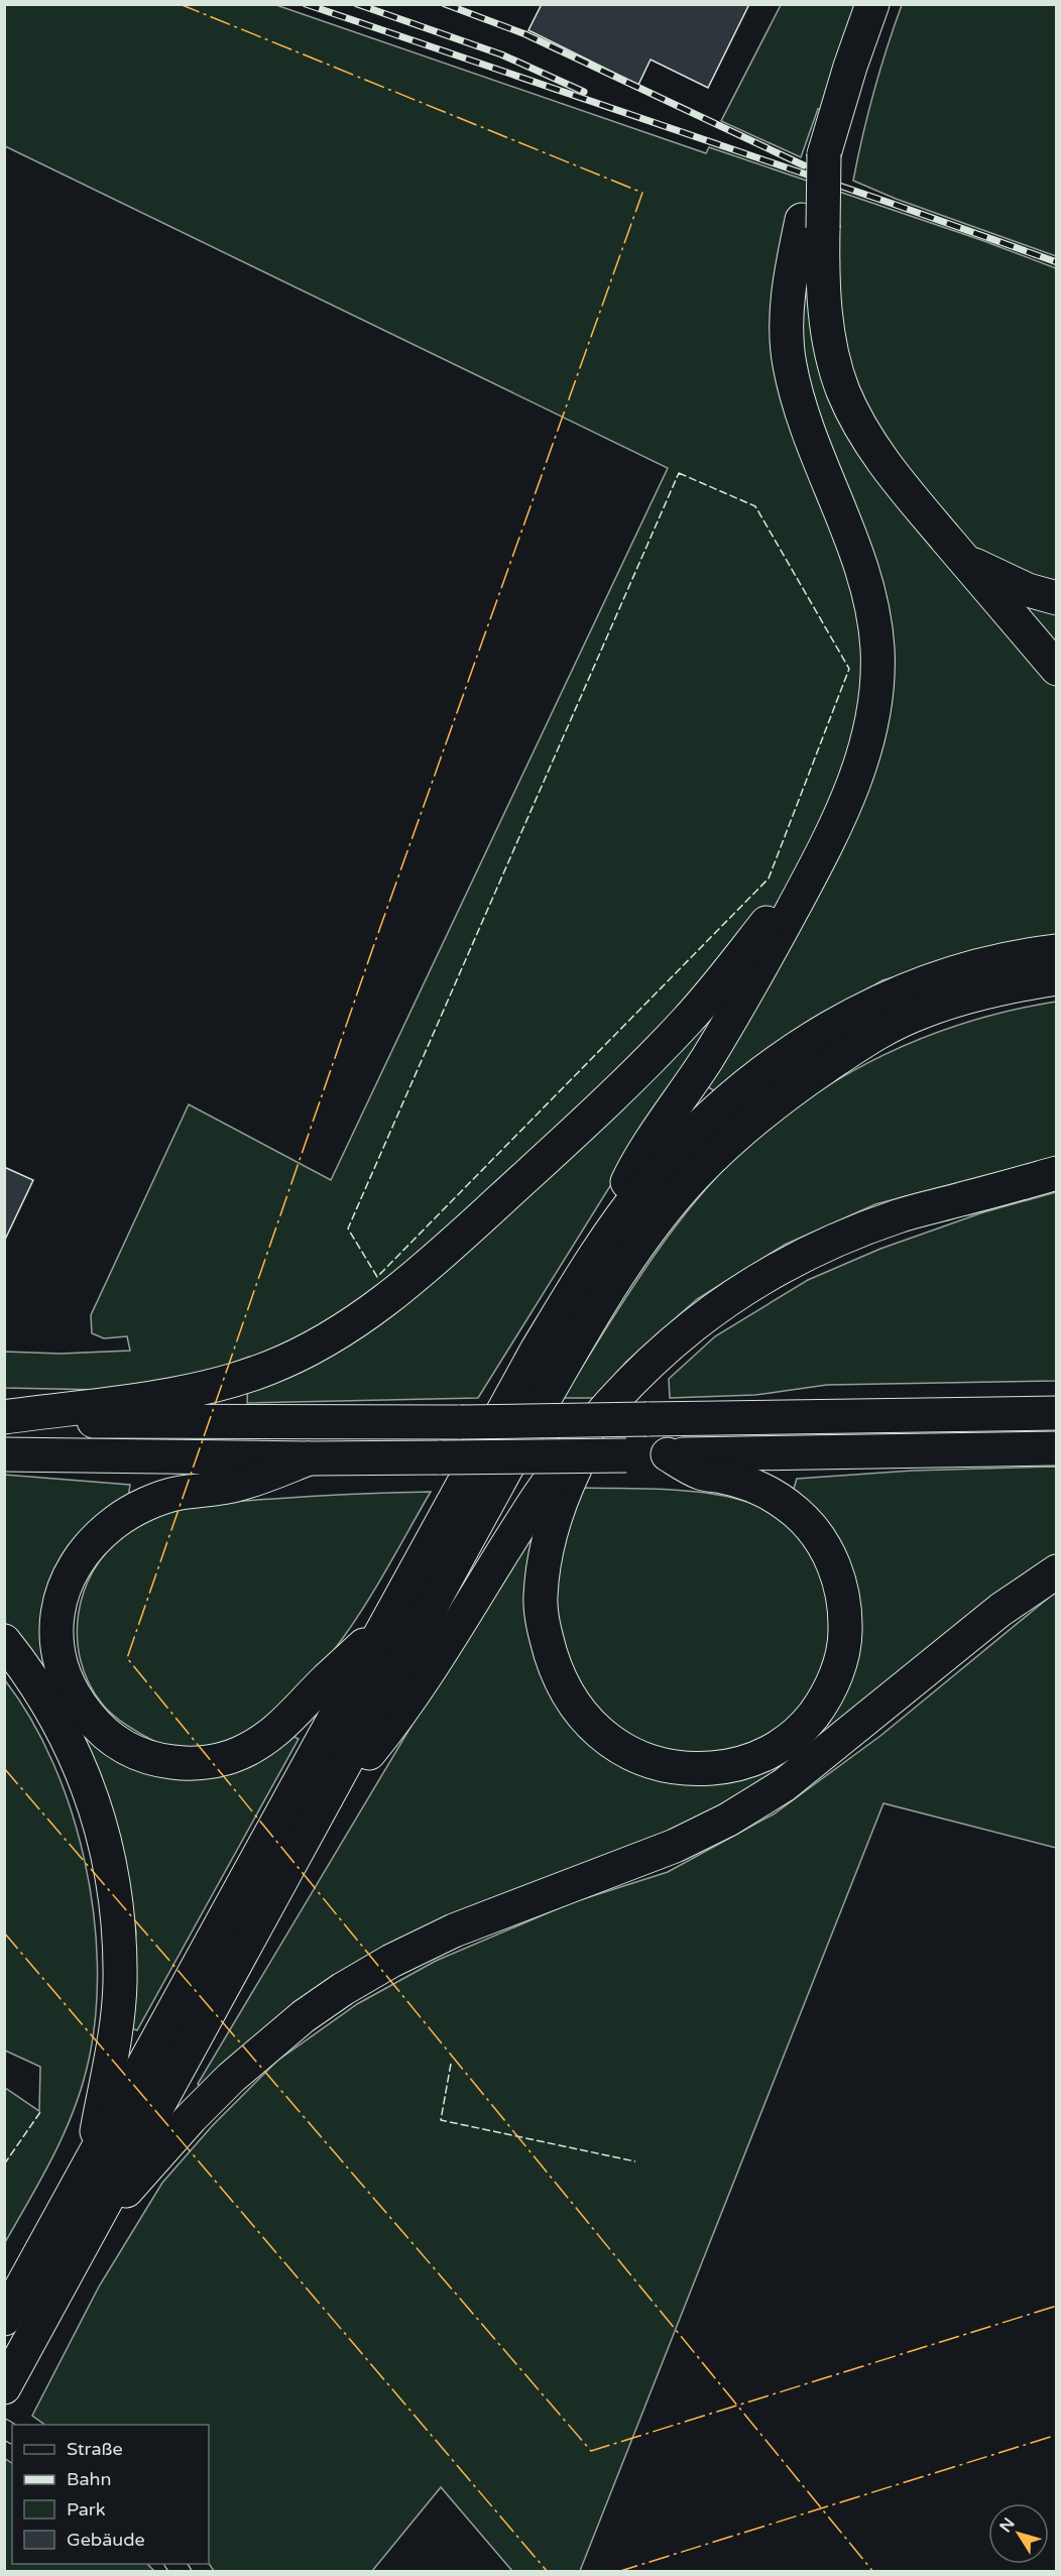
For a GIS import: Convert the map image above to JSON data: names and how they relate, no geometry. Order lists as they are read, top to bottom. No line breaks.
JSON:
{"legend":["Straße","Bahn","Park","Gebäude"],"north":"top left"}
